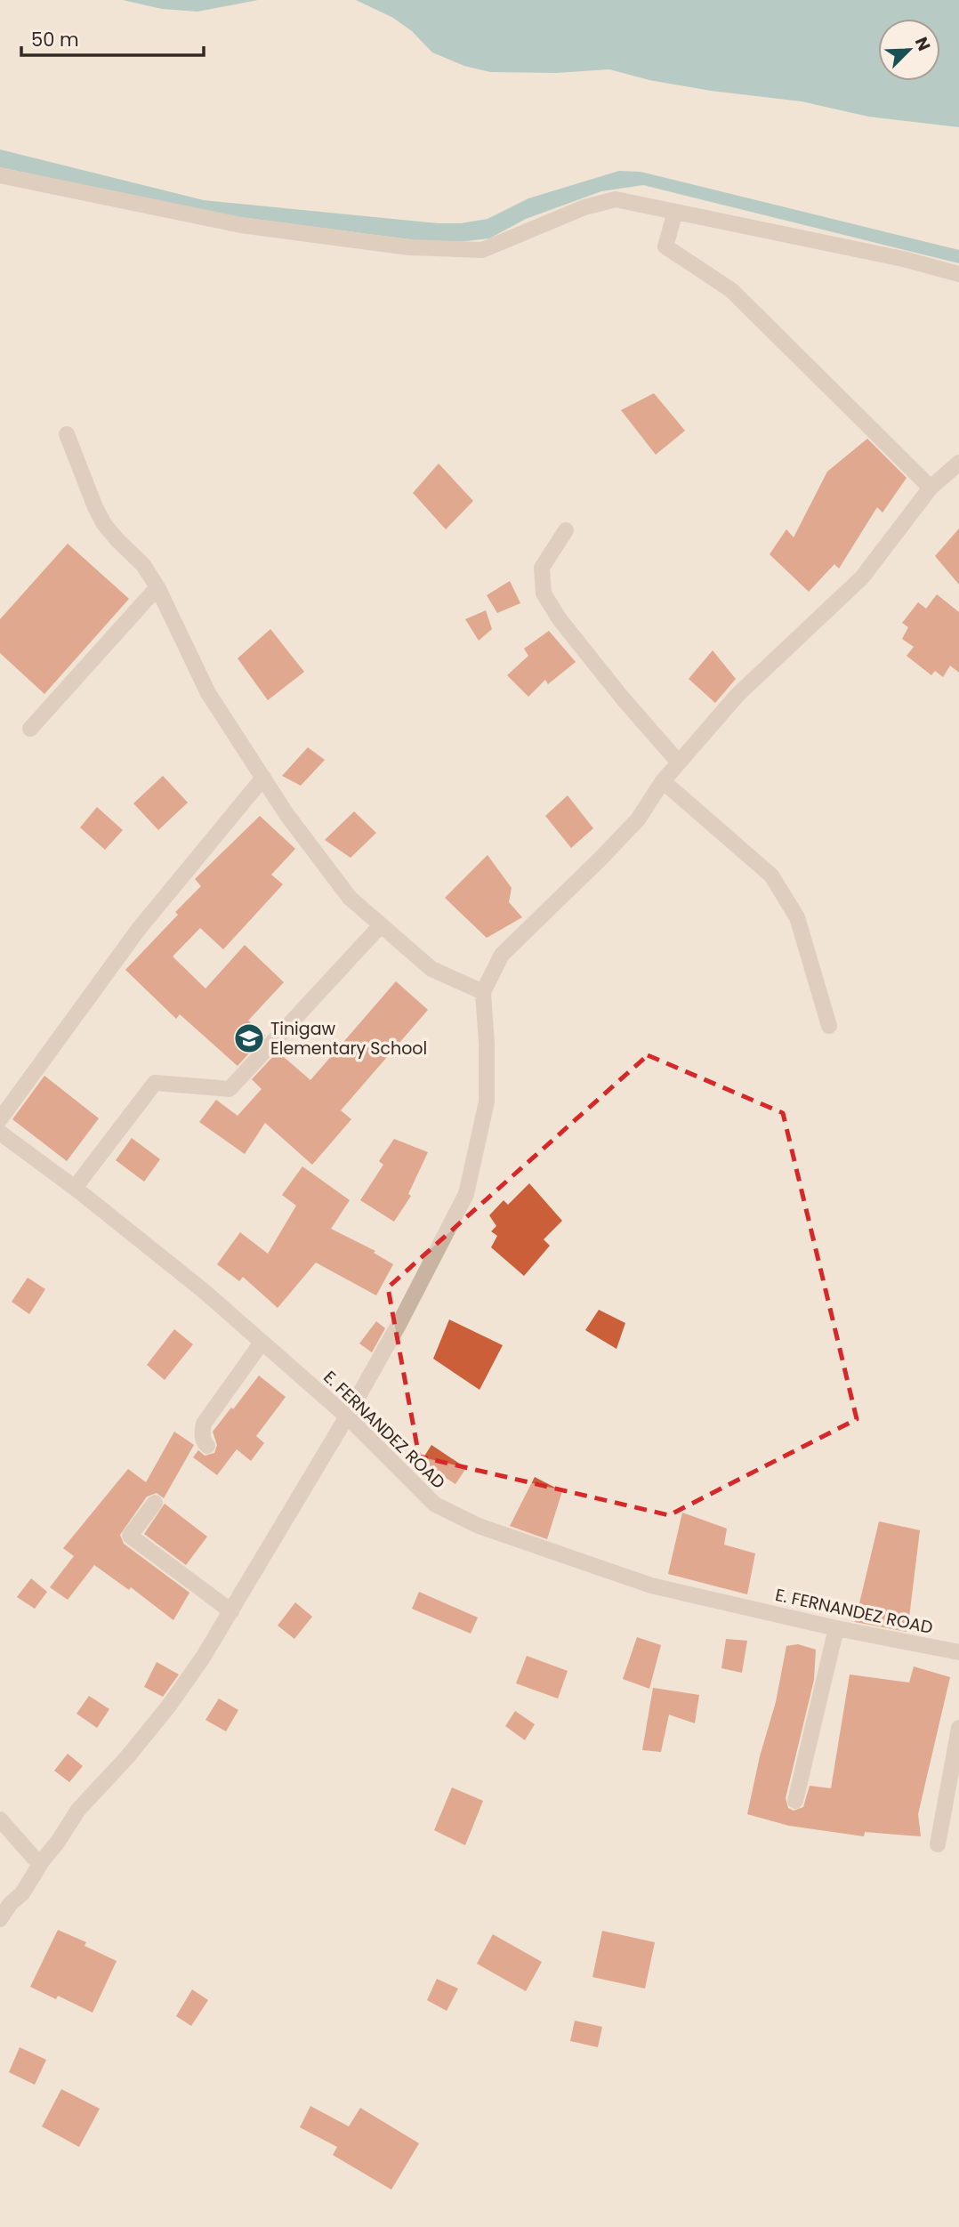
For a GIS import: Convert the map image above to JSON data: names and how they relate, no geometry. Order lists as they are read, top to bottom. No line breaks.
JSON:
{"streets":{"street":["E. FERNANDEZ ROAD"]},"places":{"school or university":["Tinigaw Elementary School"]},"scale_bar":"50 m","north":"top right"}
